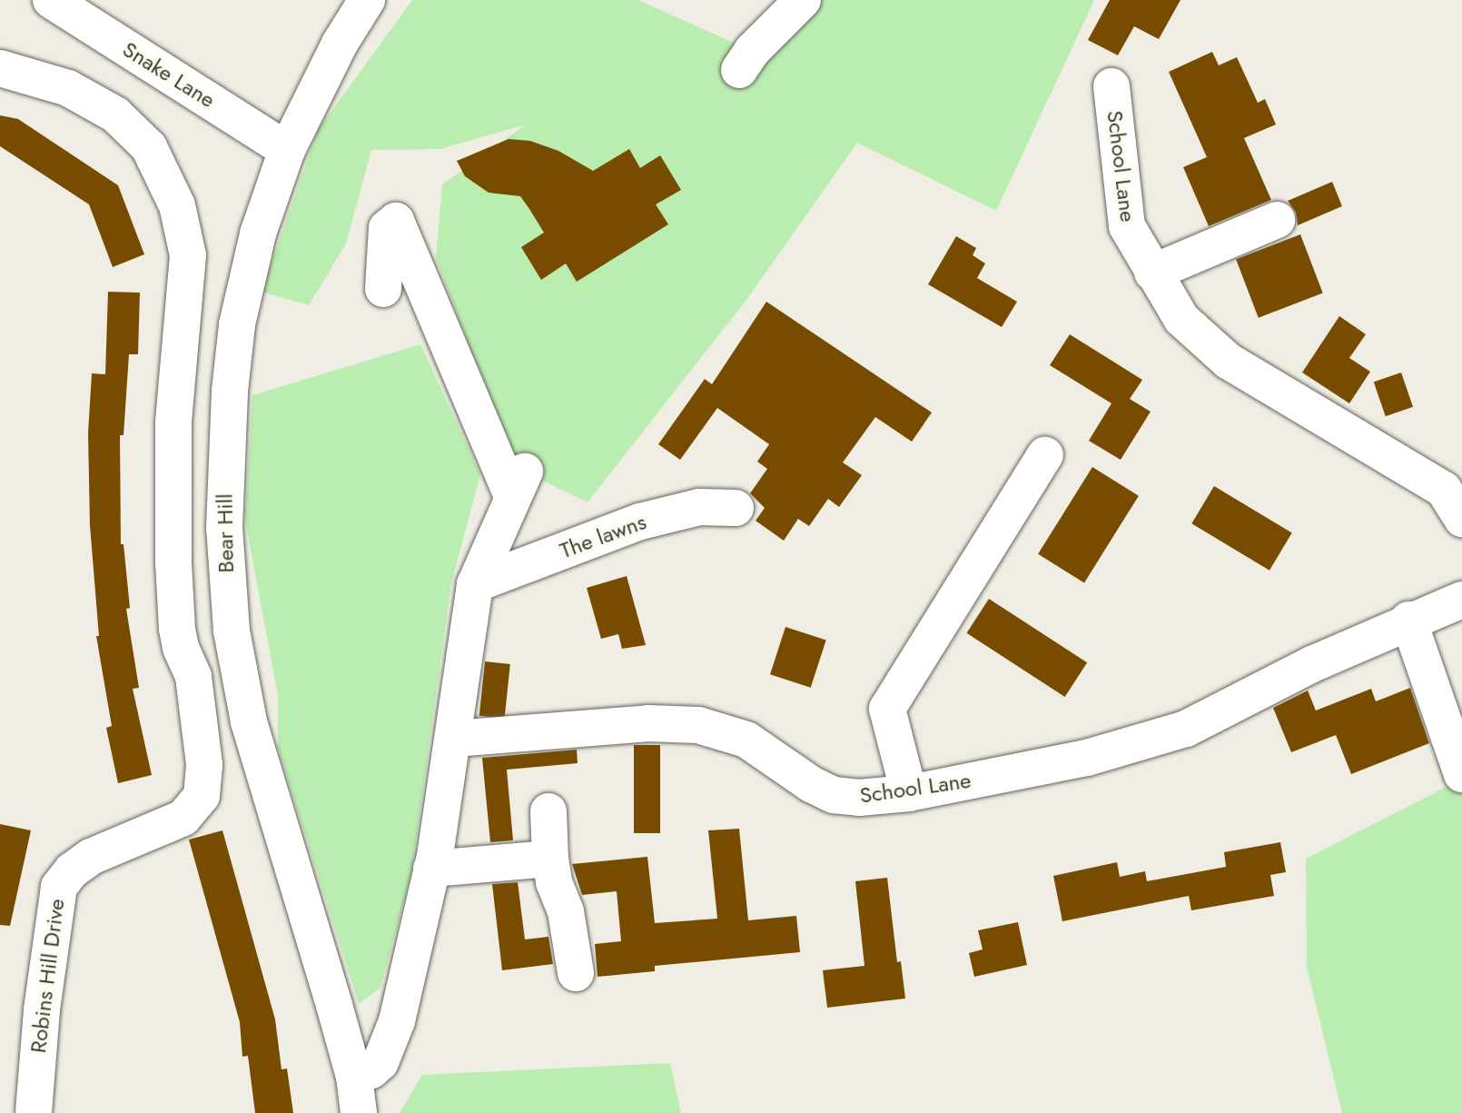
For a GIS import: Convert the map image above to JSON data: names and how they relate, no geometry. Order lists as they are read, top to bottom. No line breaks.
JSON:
{"streets":{"street":["Snake Lane","School Lane","Bear Hill","The lawns","Robins Hill Drive"]},"crossings":[["Snake Lane","Bear Hill"]]}
